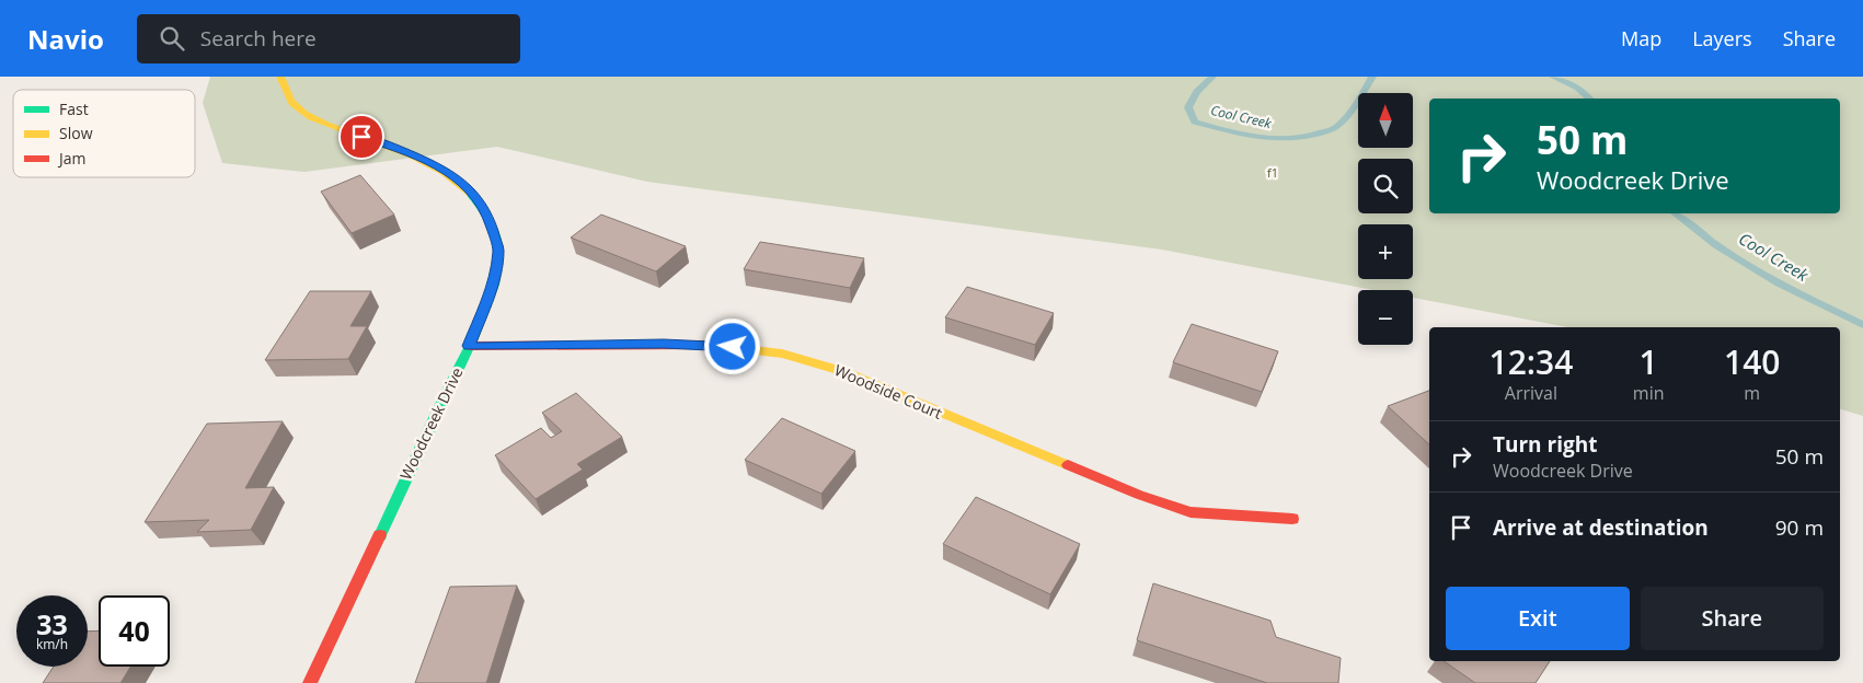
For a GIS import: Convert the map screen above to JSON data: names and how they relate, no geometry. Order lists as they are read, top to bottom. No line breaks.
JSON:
{"streets":{"street":["Woodside Court","Woodcreek Drive"]},"crossings":[["Woodside Court","Woodcreek Drive"]],"water":["Cool Creek"],"parks":["f1"],"legend":["Fast","Slow","Jam"],"north":"top","page":{"header":"Navio","search":"Search here","nav":["Map","Layers","Share"],"map_buttons":["+","−"],"turn":["50 m","Woodcreek Drive"],"eta":["12:34","Arrival","1","min","140","m"],"list":[{"name":"Turn right","note":"Woodcreek Drive","value":"50 m"},{"name":"Arrive at destination","value":"90 m"}],"buttons":["Exit","Share"],"speed":"33 km/h","limit":"40"}}
